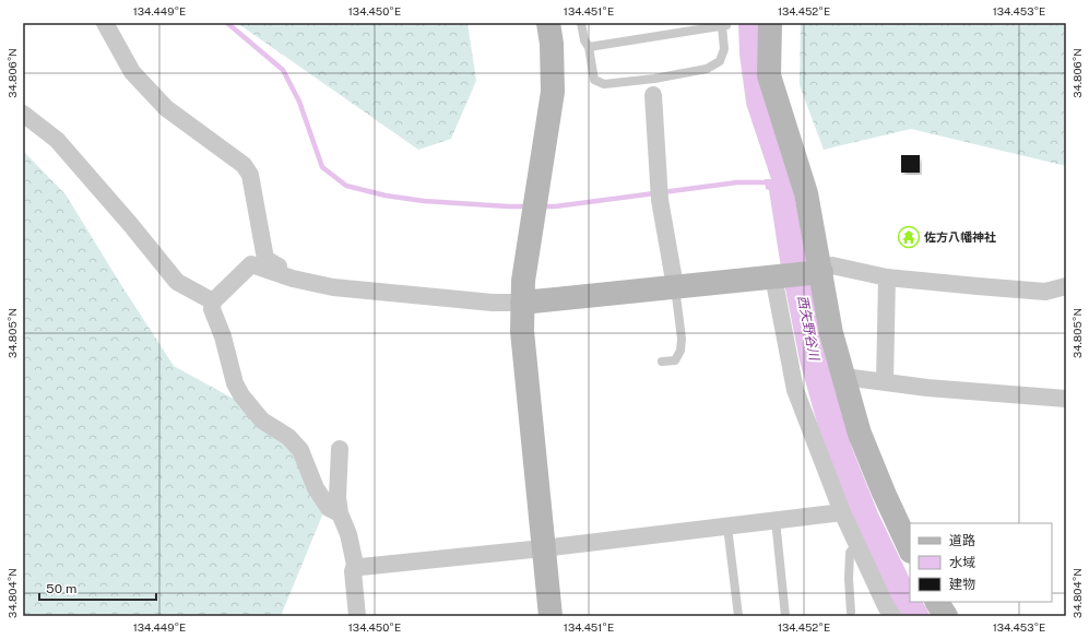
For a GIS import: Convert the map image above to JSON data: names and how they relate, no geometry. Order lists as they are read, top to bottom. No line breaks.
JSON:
{"water":["西矢野谷川"],"places":{"temple":["佐方八幡神社"]},"legend":["道路","水域","建物"],"scale_bar":"50 m","coordinates":["134.449°E","134.450°E","134.451°E","134.452°E","134.453°E","34.806°N","34.805°N","34.804°N"]}
